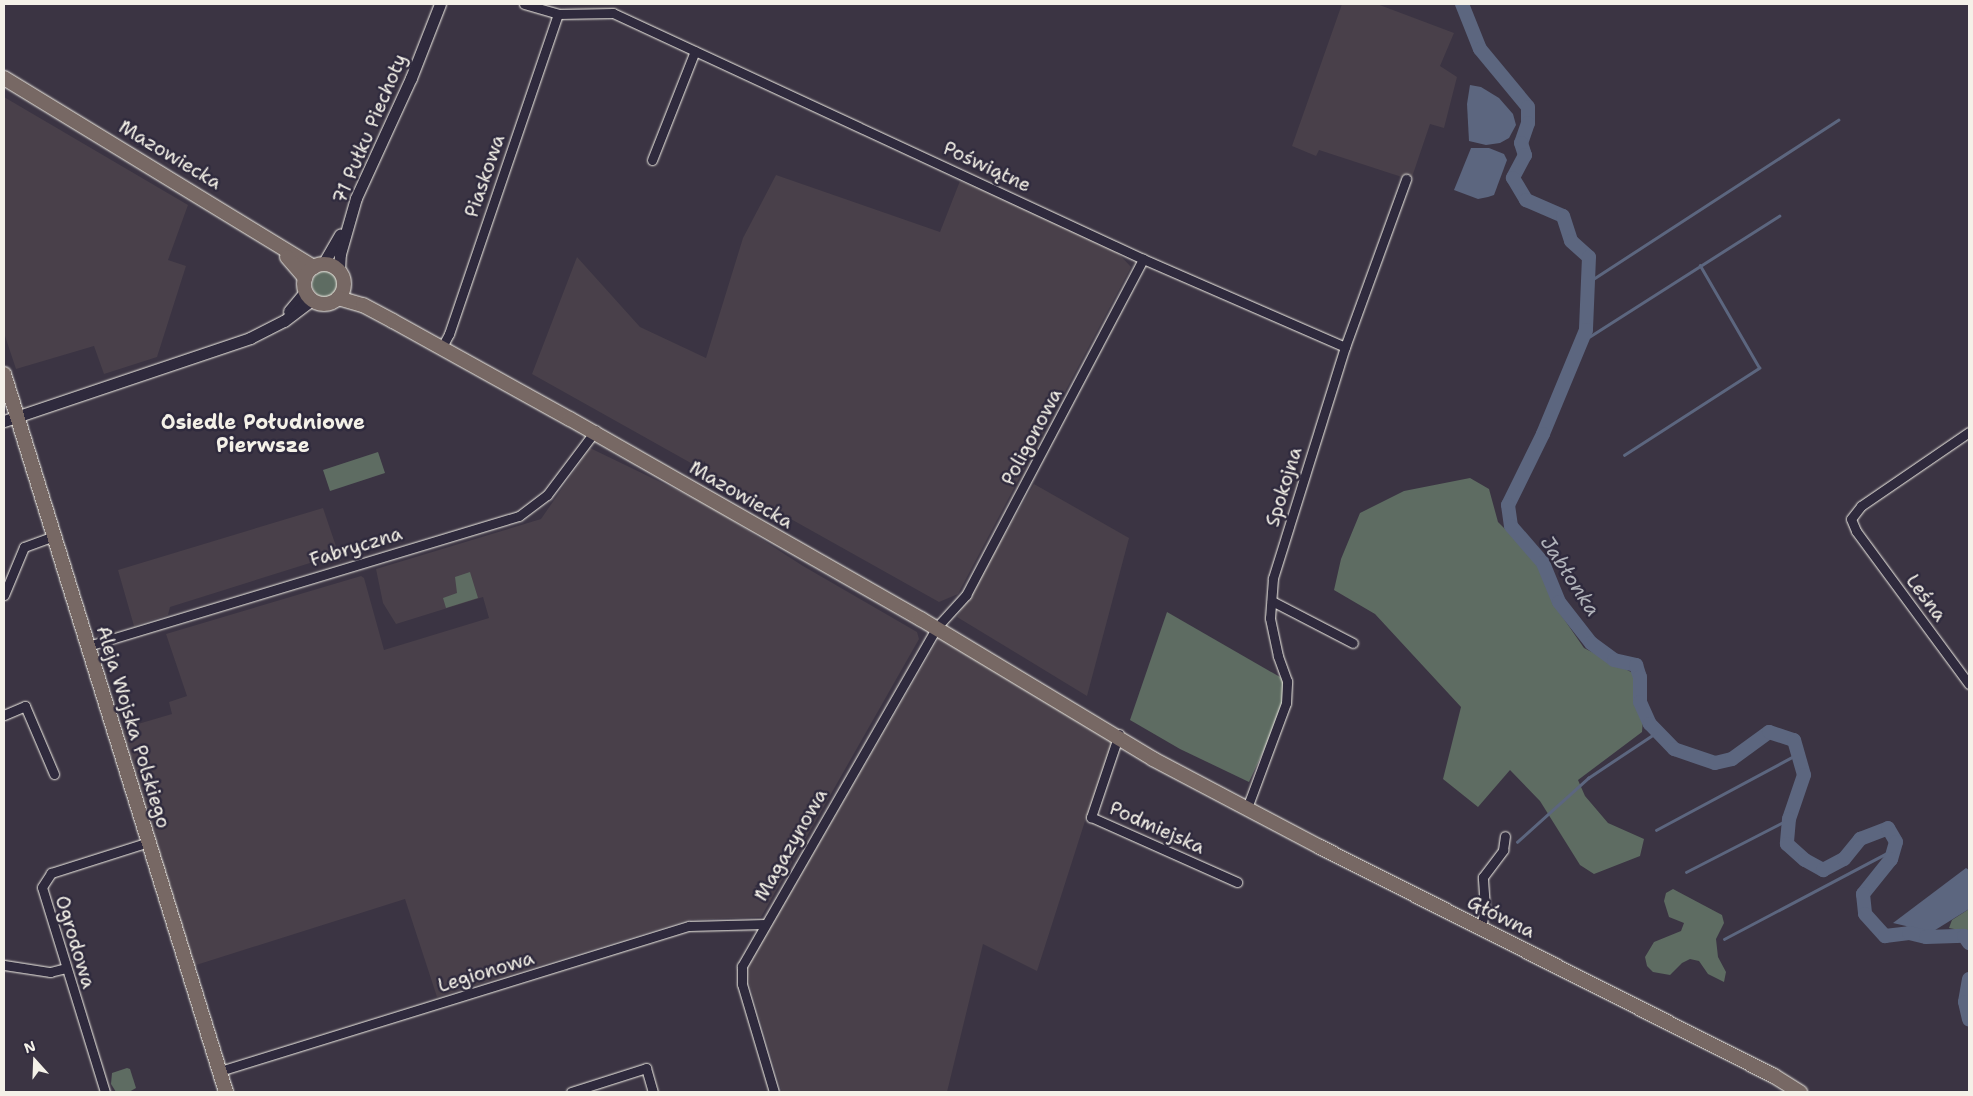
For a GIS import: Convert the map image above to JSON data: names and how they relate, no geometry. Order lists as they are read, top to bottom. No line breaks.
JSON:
{"streets":{"main road":["Mazowiecka","Aleja Wojska Polskiego","Główna"],"street":["71 Pułku Piechoty","Poświątne","Piaskowa","Poligonowa","Spokojna","Fabryczna","Leśna","Podmiejska","Magazynowa","Ogrodowa","Legionowa"]},"crossings":[["Mazowiecka","Piaskowa"],["Mazowiecka","Poligonowa"],["Mazowiecka","Fabryczna"],["Mazowiecka","Podmiejska"],["Mazowiecka","Magazynowa"],["Mazowiecka","Główna"],["Poświątne","Piaskowa"],["Poświątne","Poligonowa"],["Poświątne","Spokojna"],["Poligonowa","Magazynowa"],["Spokojna","Główna"],["Fabryczna","Aleja Wojska Polskiego"],["Aleja Wojska Polskiego","Ogrodowa"],["Aleja Wojska Polskiego","Legionowa"],["Podmiejska","Główna"],["Magazynowa","Legionowa"]],"districts":["Osiedle Południowe Pierwsze"],"water":["Jabłonka"],"north":"top"}
